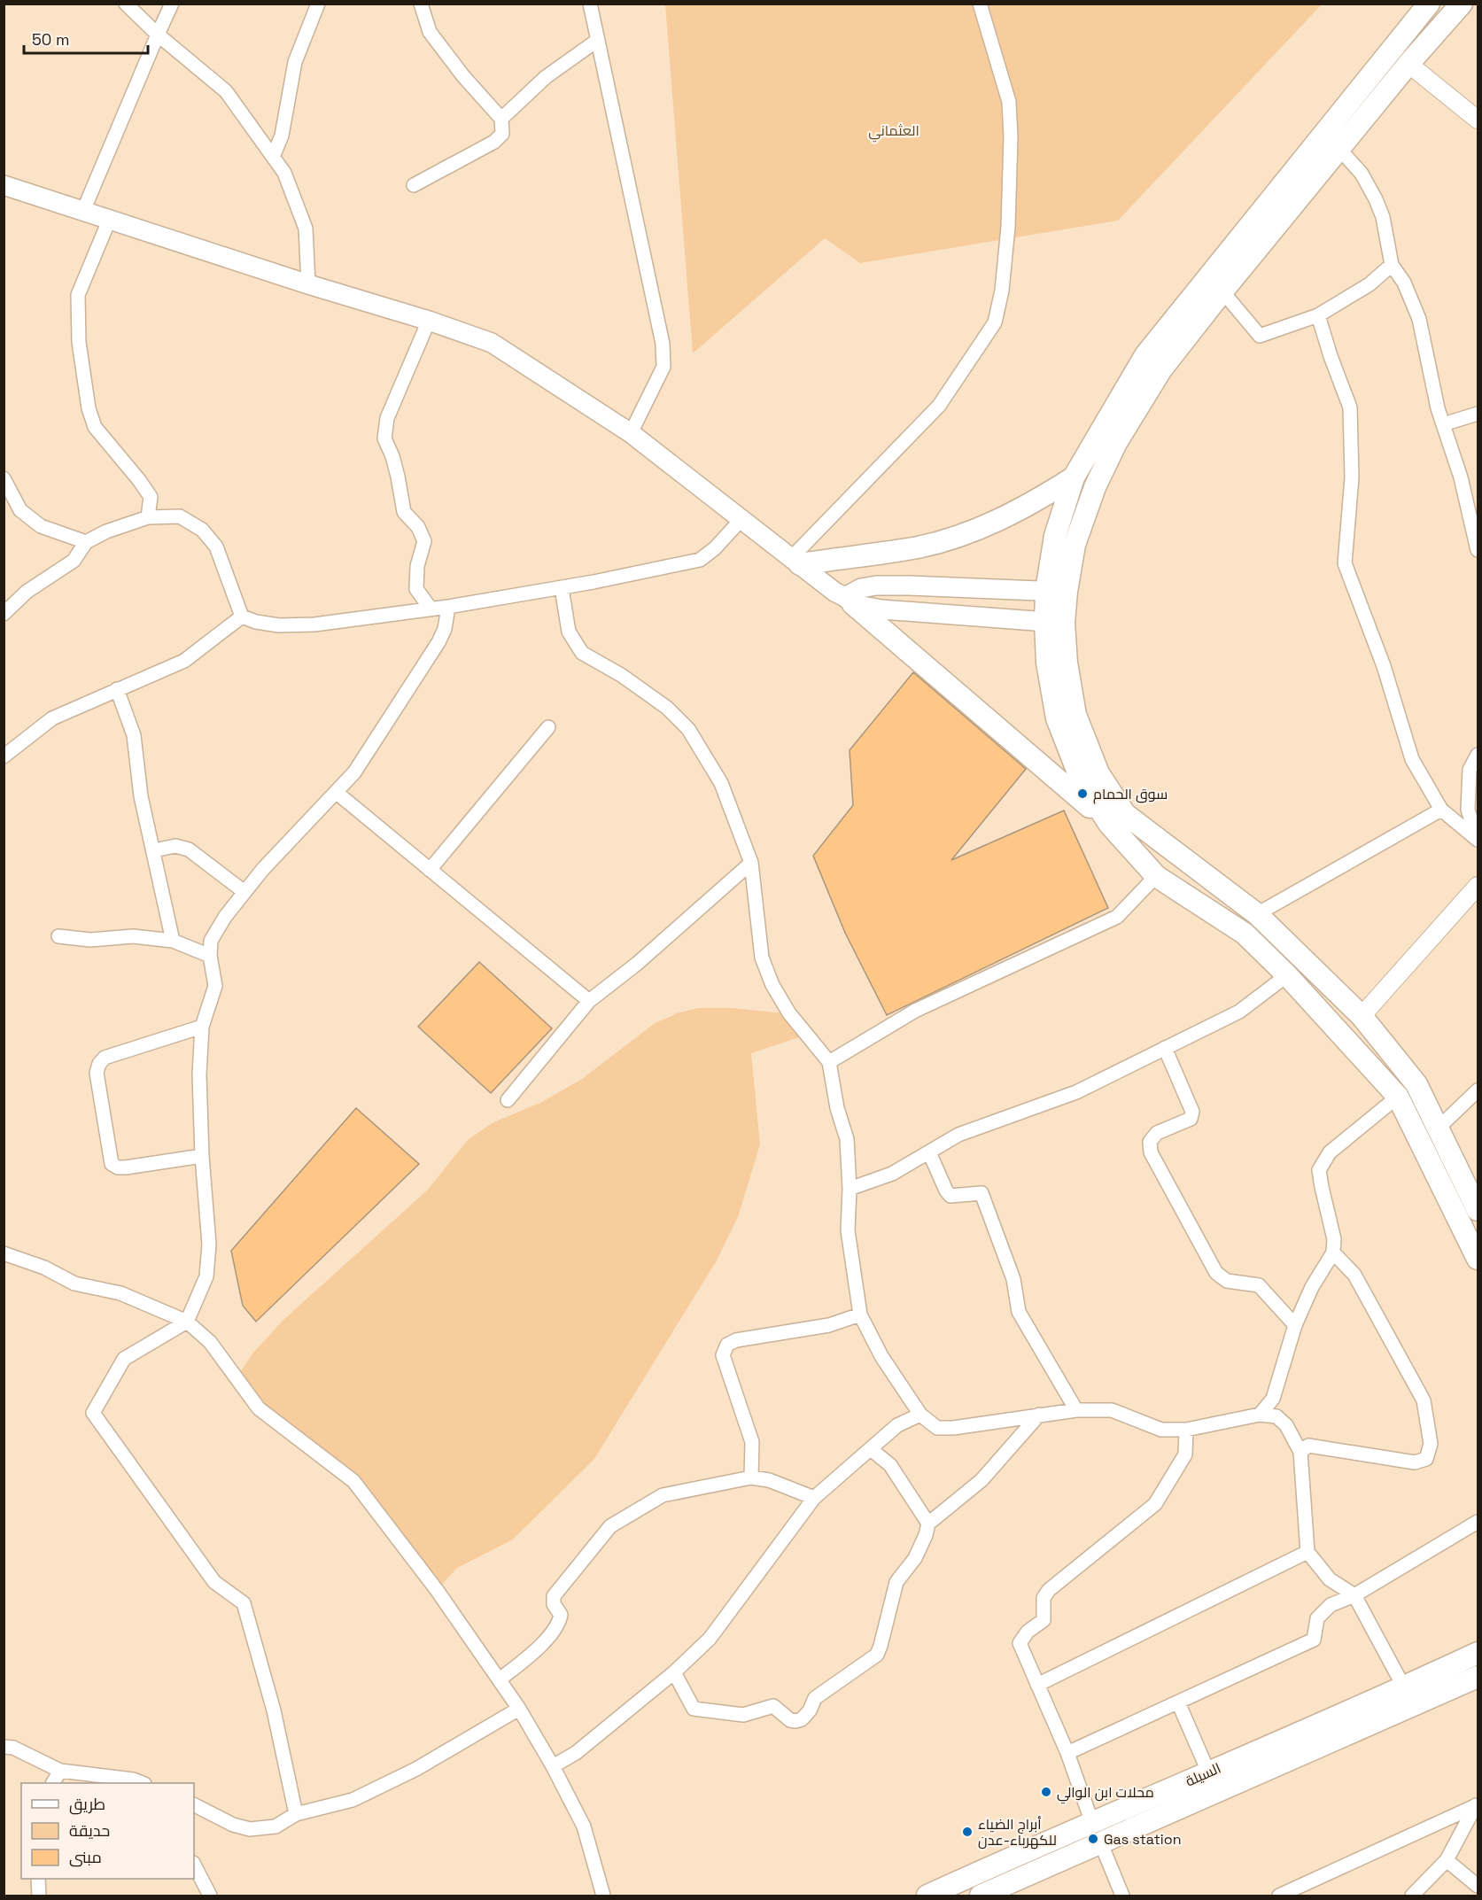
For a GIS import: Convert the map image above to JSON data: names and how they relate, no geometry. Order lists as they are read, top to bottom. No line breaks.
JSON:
{"streets":{"main road":["السيلة"]},"parks":["العثماني"],"places":["سوق الحمام","محلات ابن الوالي","أبراج الضياء للكهرباء-عدن","Gas station"],"legend":["طريق","حديقة","مبنى"],"scale_bar":"50 m"}
